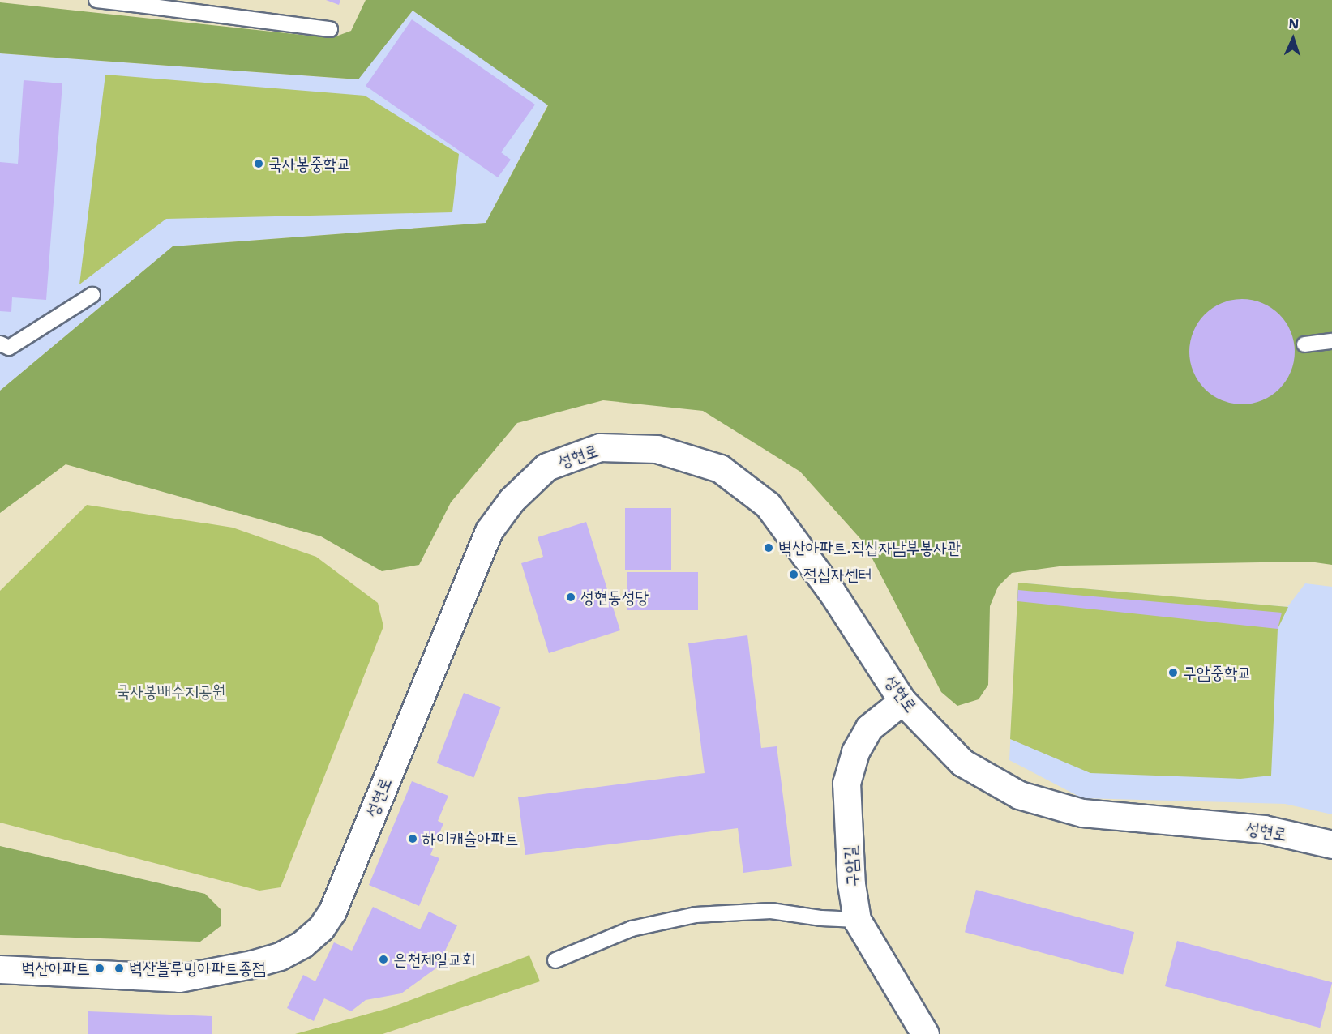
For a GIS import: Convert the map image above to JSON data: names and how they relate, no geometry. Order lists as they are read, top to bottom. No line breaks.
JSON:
{"streets":{"street":["성현로","구암길"]},"crossings":[["성현로","구암길"]],"parks":["국사봉배수지공원"],"places":["국사봉중학교","벽산아파트.적십자남부봉사관","적십자센터","성현동성당","구암중학교","하이캐슬아파트","은천제일교회","벽산아파트","벽산블루밍아파트종점"],"north":"top"}
